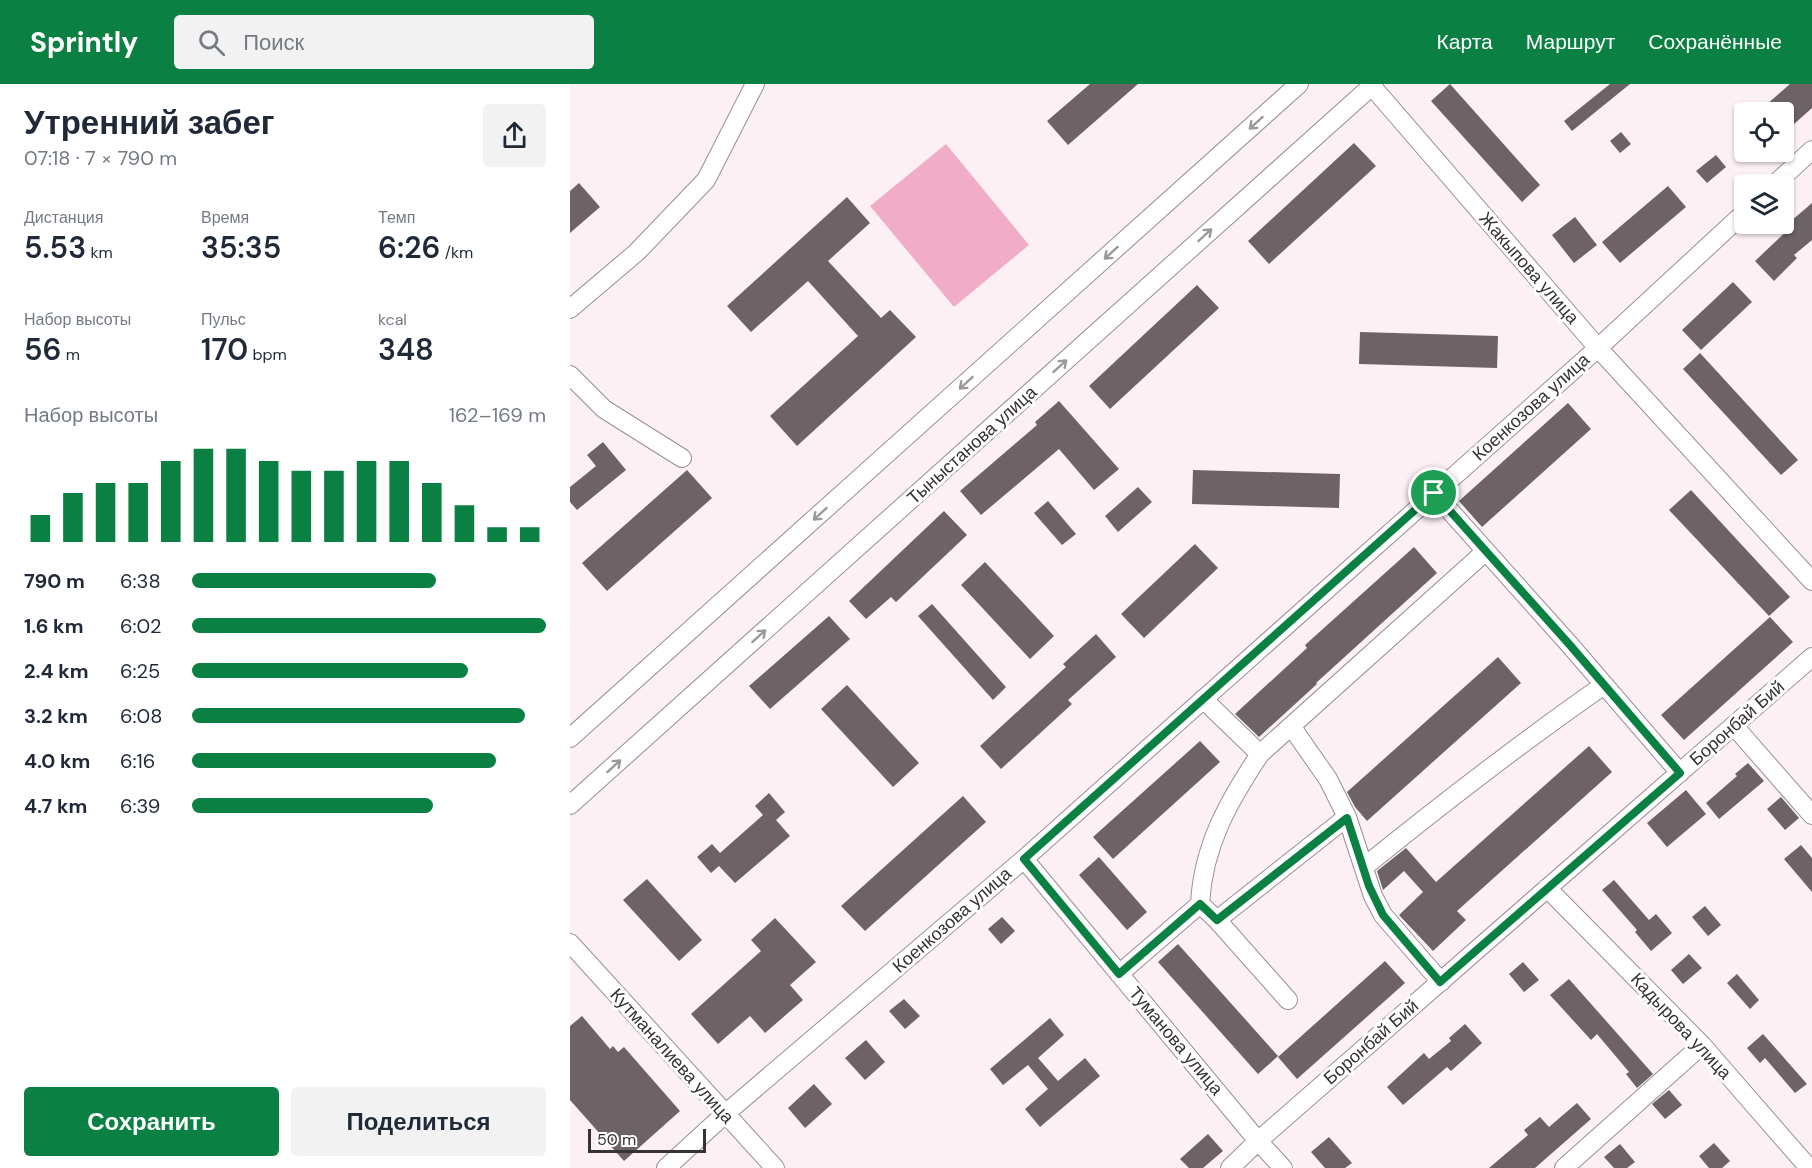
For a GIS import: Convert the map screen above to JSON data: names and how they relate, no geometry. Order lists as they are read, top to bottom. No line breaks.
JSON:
{"streets":{"street":["Жакыпова улица","Коенкозова улица","Тыныстанова улица","Боронбай Бий","Кадырова улица","Туманова улица","Кутманалиева улица"]},"crossings":[["Жакыпова улица","Коенкозова улица"],["Жакыпова улица","Тыныстанова улица"],["Коенкозова улица","Туманова улица"],["Коенкозова улица","Кутманалиева улица"],["Боронбай Бий","Кадырова улица"],["Боронбай Бий","Туманова улица"]],"scale_bar":"50 m","page":{"header":"Sprintly","search":"Поиск","nav":["Карта","Маршрут","Сохранённые"],"heading":["Утренний забег","07:18 · 7 × 790 m"],"stats":[["Дистанция","5.53 km"],["Время","35:35"],["Темп","6:26 /km"],["Набор высоты","56 m"],["Пульс","170 bpm"],["kcal","348"]],"chart":["Набор высоты","162–169 m"],"list":[{"name":"790 m","note":"6:38"},{"name":"1.6 km","note":"6:02"},{"name":"2.4 km","note":"6:25"},{"name":"3.2 km","note":"6:08"},{"name":"4.0 km","note":"6:16"},{"name":"4.7 km","note":"6:39"}],"buttons":["Сохранить","Поделиться"],"scale":"50 m"}}
